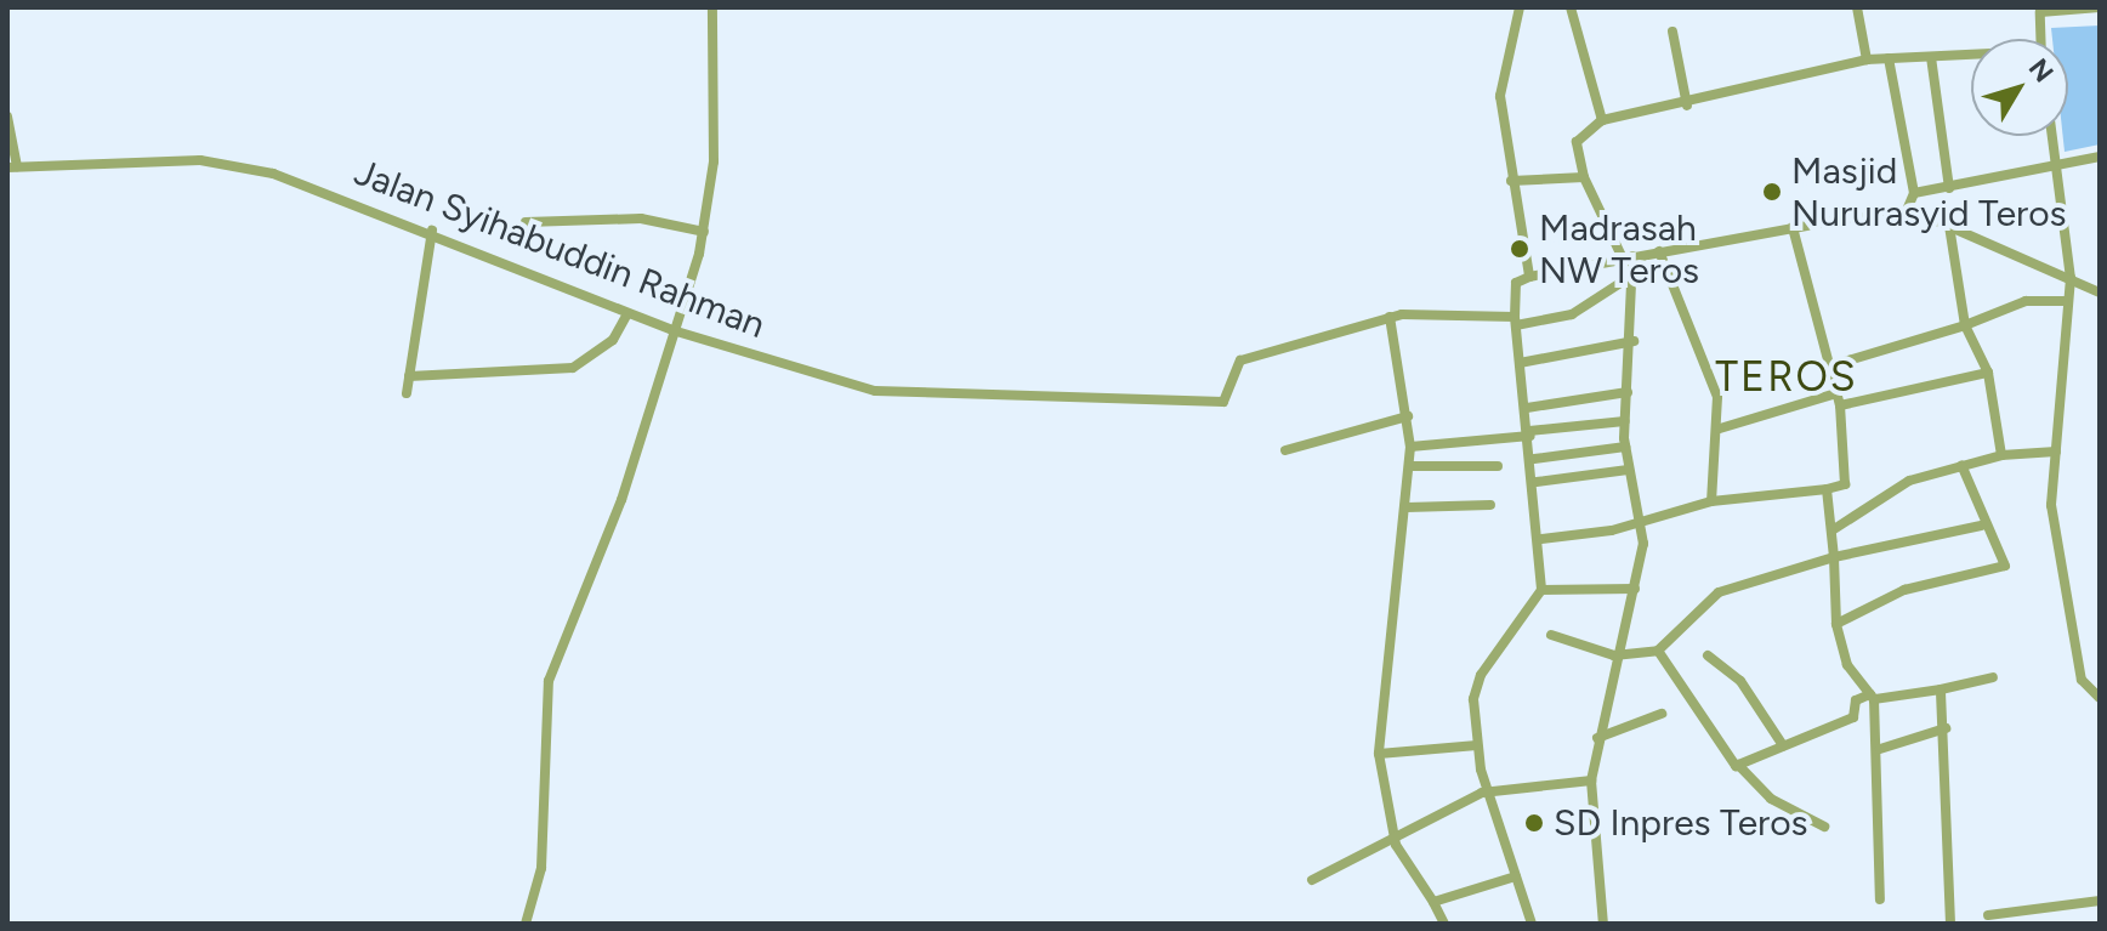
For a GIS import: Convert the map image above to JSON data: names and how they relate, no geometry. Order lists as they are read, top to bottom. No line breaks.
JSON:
{"streets":{"street":["Jalan Syihabuddin Rahman"]},"districts":["TEROS"],"places":["Masjid Nururasyid Teros","Madrasah NW Teros","SD Inpres Teros"],"north":"top right"}
